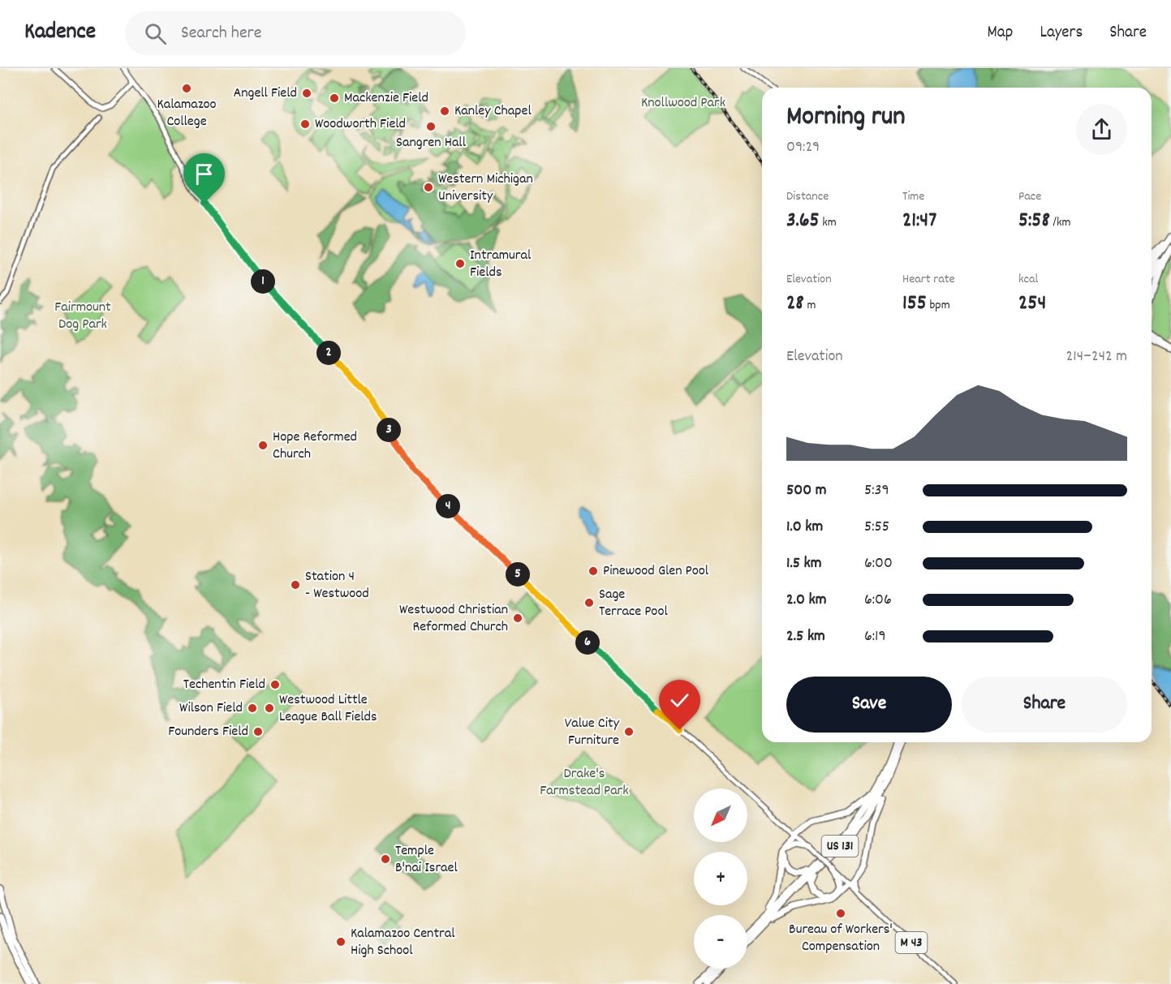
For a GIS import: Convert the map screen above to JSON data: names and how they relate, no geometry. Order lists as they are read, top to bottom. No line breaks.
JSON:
{"streets":{"highway":["US 131"],"main road":["M 43"]},"parks":["Knollwood Park","Fairmount Dog Park","Drake's Farmstead Park"],"places":["Kalamazoo College","Angell Field","Mackenzie Field","Kanley Chapel","Woodworth Field","Sangren Hall","Western Michigan University","Intramural Fields","Hope Reformed Church","Pinewood Glen Pool","Station 4 - Westwood","Sage Terrace Pool","Westwood Christian Reformed Church","Techentin Field","Wilson Field","Westwood Little League Ball Fields","Founders Field","Value City Furniture","Temple B'nai Israel","Bureau of Workers' Compensation","Kalamazoo Central High School"],"north":"bottom left","page":{"header":"Kadence","search":"Search here","nav":["Map","Layers","Share"],"heading":["Morning run","09:29"],"stats":[["Distance","3.65 km"],["Time","21:47"],["Pace","5:58 /km"],["Elevation","28 m"],["Heart rate","155 bpm"],["kcal","254"]],"pins":["1","2","3","4","5","6"],"chart":["Elevation","214–242 m"],"list":[{"name":"500 m","note":"5:39"},{"name":"1.0 km","note":"5:55"},{"name":"1.5 km","note":"6:00"},{"name":"2.0 km","note":"6:06"},{"name":"2.5 km","note":"6:19"}],"buttons":["Save","Share"],"map_buttons":["+","−"]}}
